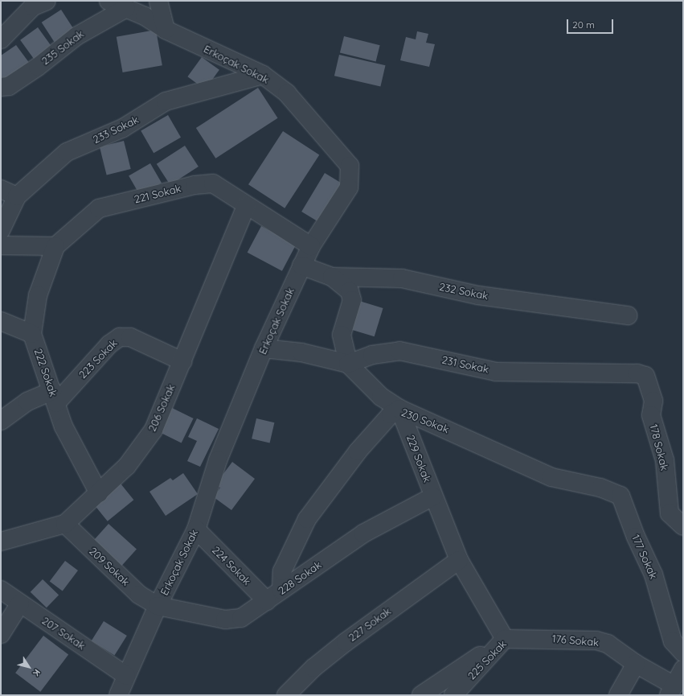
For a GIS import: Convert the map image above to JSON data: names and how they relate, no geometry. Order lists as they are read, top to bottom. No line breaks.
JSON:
{"streets":{"street":["235 Sokak","Erkoçak Sokak","233 Sokak","221 Sokak","232 Sokak","223 Sokak","231 Sokak","222 Sokak","206 Sokak","230 Sokak","178 Sokak","229 Sokak","177 Sokak","224 Sokak","209 Sokak","228 Sokak","227 Sokak","207 Sokak","176 Sokak","225 Sokak"]},"crossings":[["235 Sokak","Erkoçak Sokak"],["Erkoçak Sokak","233 Sokak"],["Erkoçak Sokak","221 Sokak"],["Erkoçak Sokak","232 Sokak"],["Erkoçak Sokak","224 Sokak"],["Erkoçak Sokak","209 Sokak"],["Erkoçak Sokak","228 Sokak"],["Erkoçak Sokak","207 Sokak"],["221 Sokak","222 Sokak"],["221 Sokak","206 Sokak"],["223 Sokak","222 Sokak"],["223 Sokak","206 Sokak"],["231 Sokak","178 Sokak"],["222 Sokak","206 Sokak"],["206 Sokak","209 Sokak"],["230 Sokak","229 Sokak"],["230 Sokak","177 Sokak"],["230 Sokak","228 Sokak"],["229 Sokak","228 Sokak"],["229 Sokak","227 Sokak"],["229 Sokak","225 Sokak"],["224 Sokak","228 Sokak"],["209 Sokak","228 Sokak"],["176 Sokak","225 Sokak"]],"scale_bar":"20 m","north":"bottom right"}
